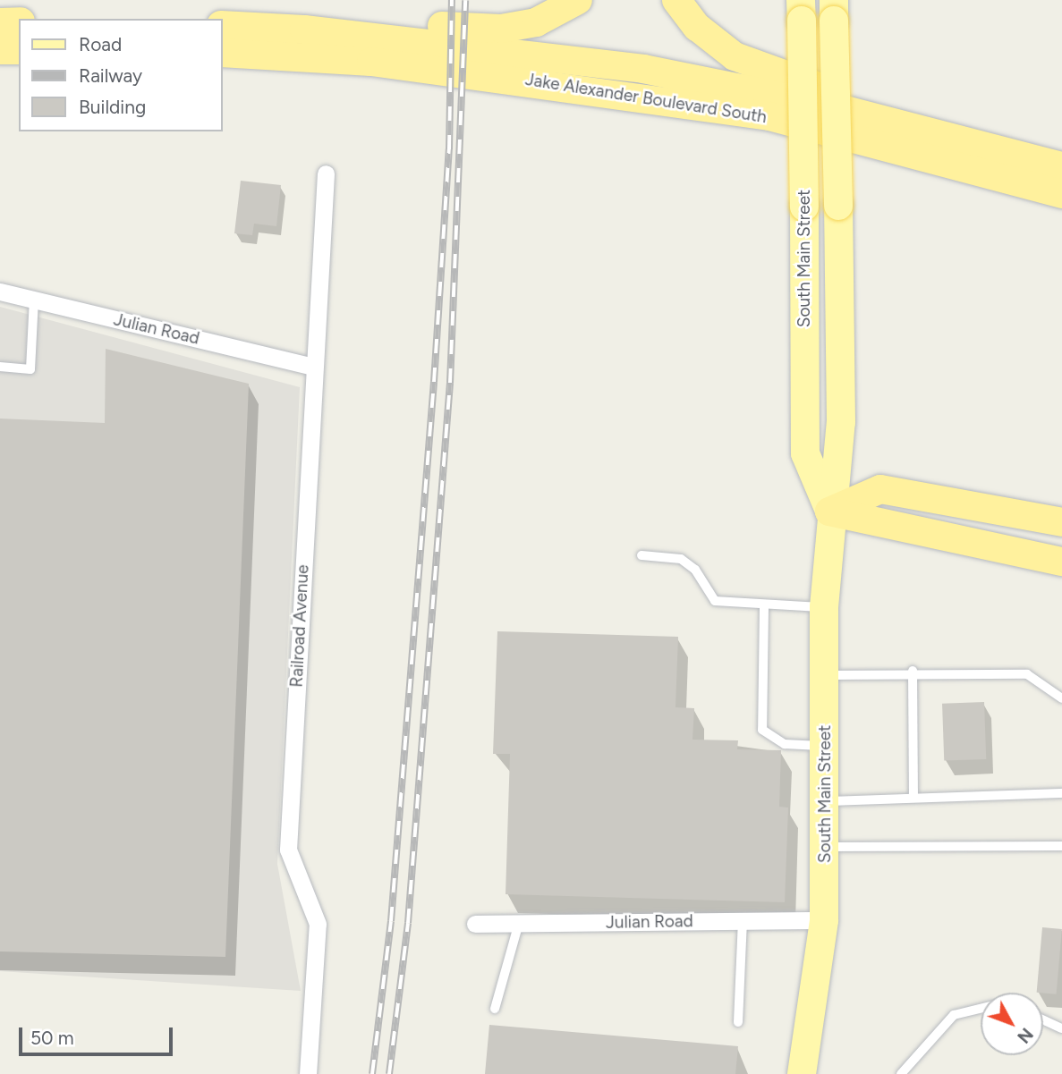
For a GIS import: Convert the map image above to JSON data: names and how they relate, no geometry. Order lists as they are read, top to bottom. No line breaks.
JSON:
{"streets":{"highway":["Jake Alexander Boulevard South"],"main road":["South Main Street"],"street":["Julian Road","Railroad Avenue"]},"crossings":[["South Main Street","Julian Road"],["Julian Road","Railroad Avenue"]],"legend":["Road","Railway","Building"],"scale_bar":"50 m","north":"bottom right"}
